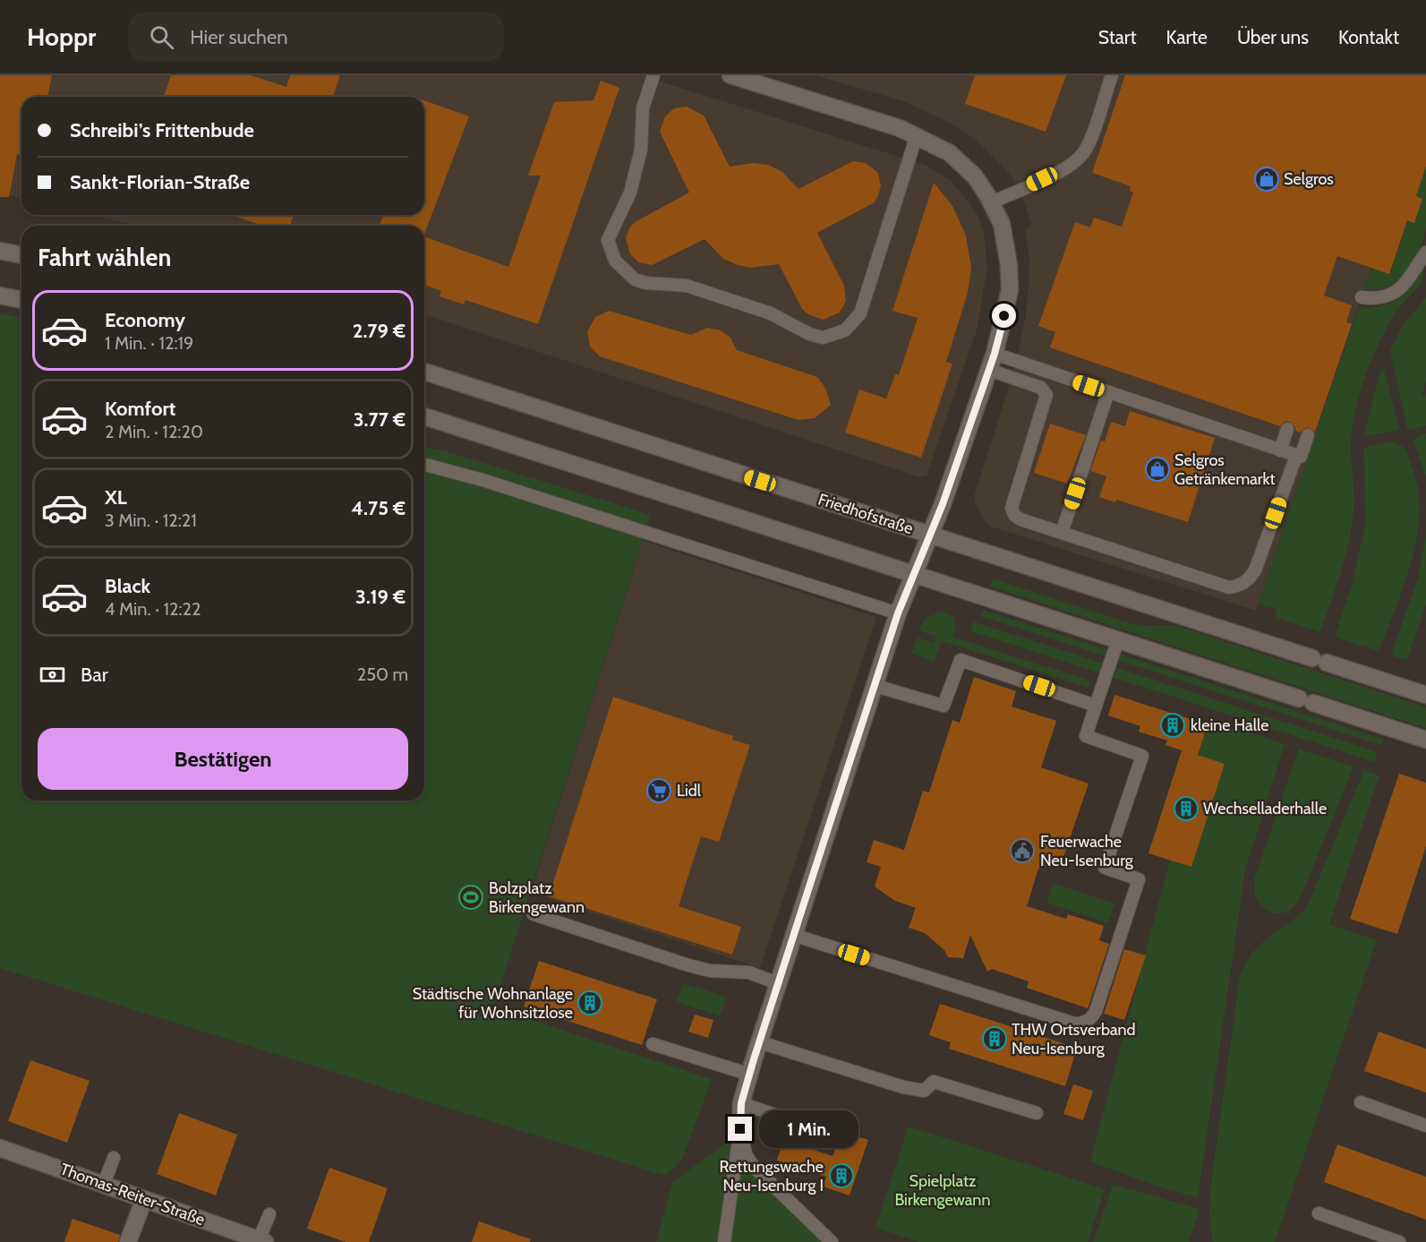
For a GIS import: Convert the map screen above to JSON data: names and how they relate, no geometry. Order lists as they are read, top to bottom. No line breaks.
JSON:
{"streets":{"main road":["Friedhofstraße","Thomas-Reiter-Straße"]},"parks":["Spielplatz Birkengewann"],"places":{"shop":["Selgros","Selgros Getränkemarkt"],"building":["kleine Halle","Wechselladerhalle","Städtische Wohnanlage für Wohnsitzlose","THW Ortsverband Neu-Isenburg","Rettungswache Neu-Isenburg I"],"supermarket":["Lidl"],"public building":["Feuerwache Neu-Isenburg"],"sports":["Bolzplatz Birkengewann"]},"page":{"header":"Hoppr","search":"Hier suchen","nav":["Start","Karte","Über uns","Kontakt"],"banner":["Schreibi’s Frittenbude","Sankt-Florian-Straße"],"heading":"Fahrt wählen","list":[{"name":"Economy","note":"1 Min. · 12:19","value":"2.79 €"},{"name":"Komfort","note":"2 Min. · 12:20","value":"3.77 €"},{"name":"XL","note":"3 Min. · 12:21","value":"4.75 €"},{"name":"Black","note":"4 Min. · 12:22","value":"3.19 €"}],"pay":["Bar","250 m"],"buttons":"Bestätigen","bubble":"1 Min."}}
